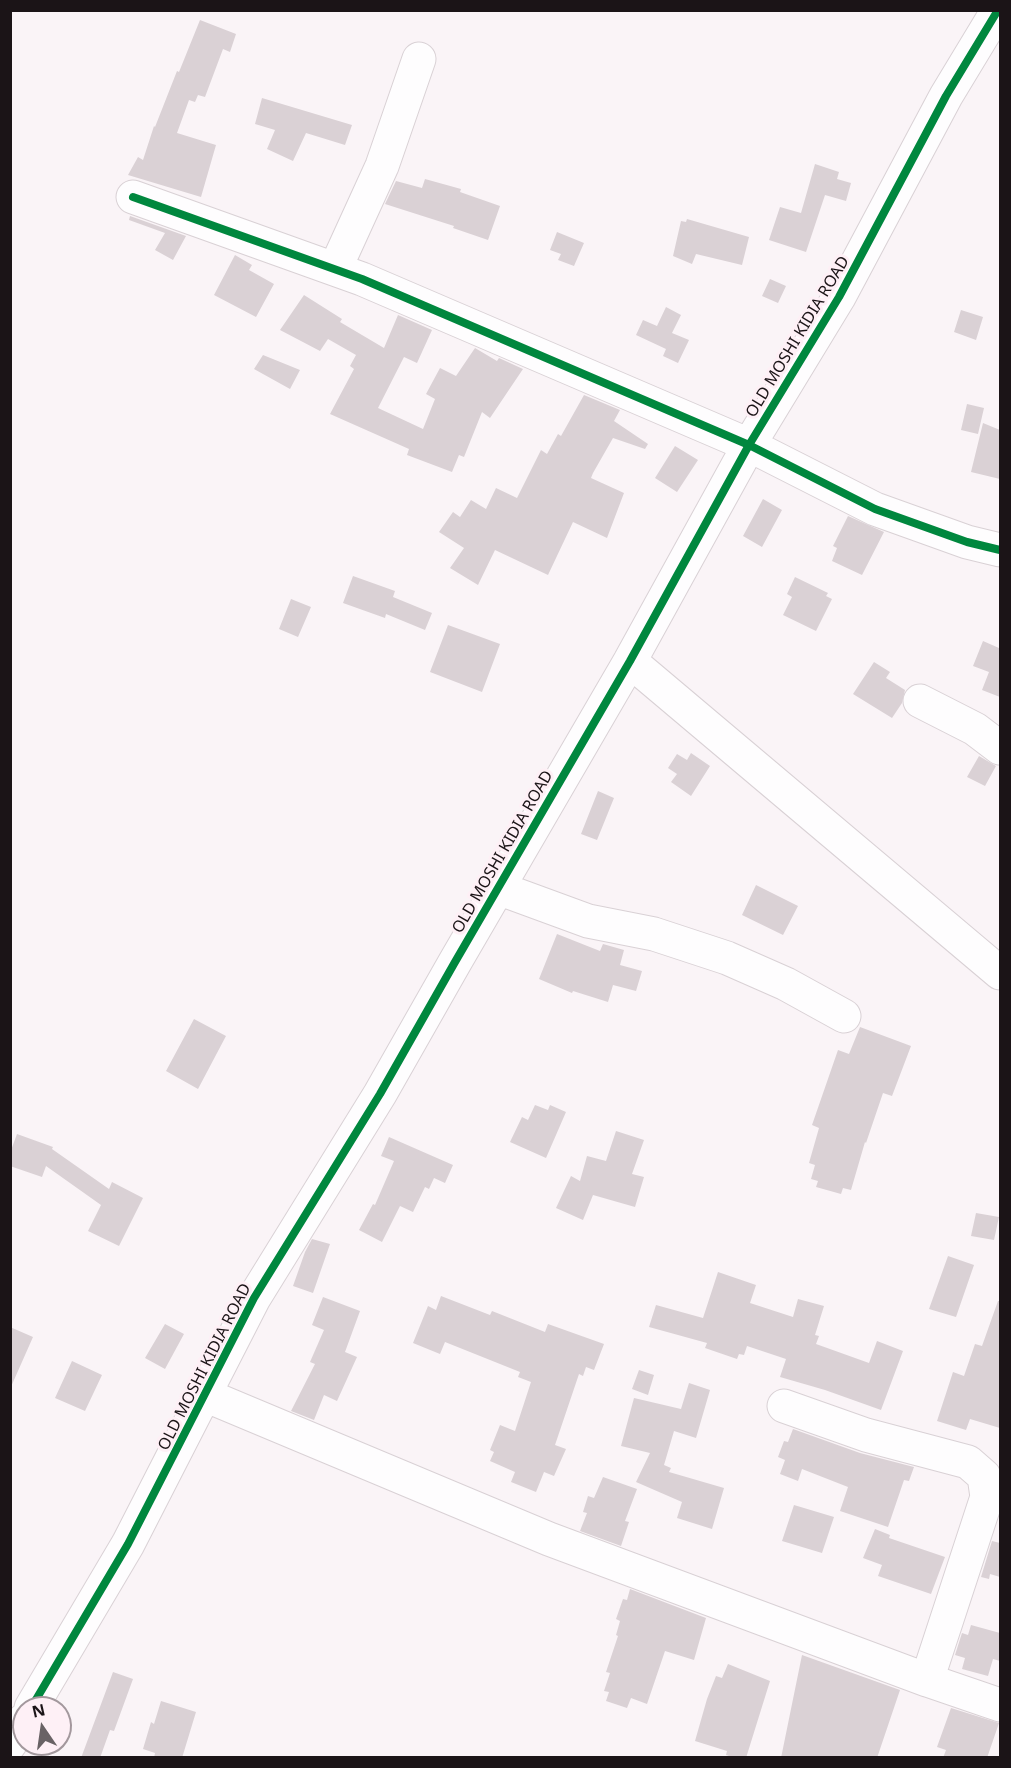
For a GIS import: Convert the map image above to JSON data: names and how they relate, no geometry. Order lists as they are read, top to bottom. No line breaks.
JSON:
{"streets":{"street":["OLD MOSHI KIDIA ROAD"]},"north":"top"}
